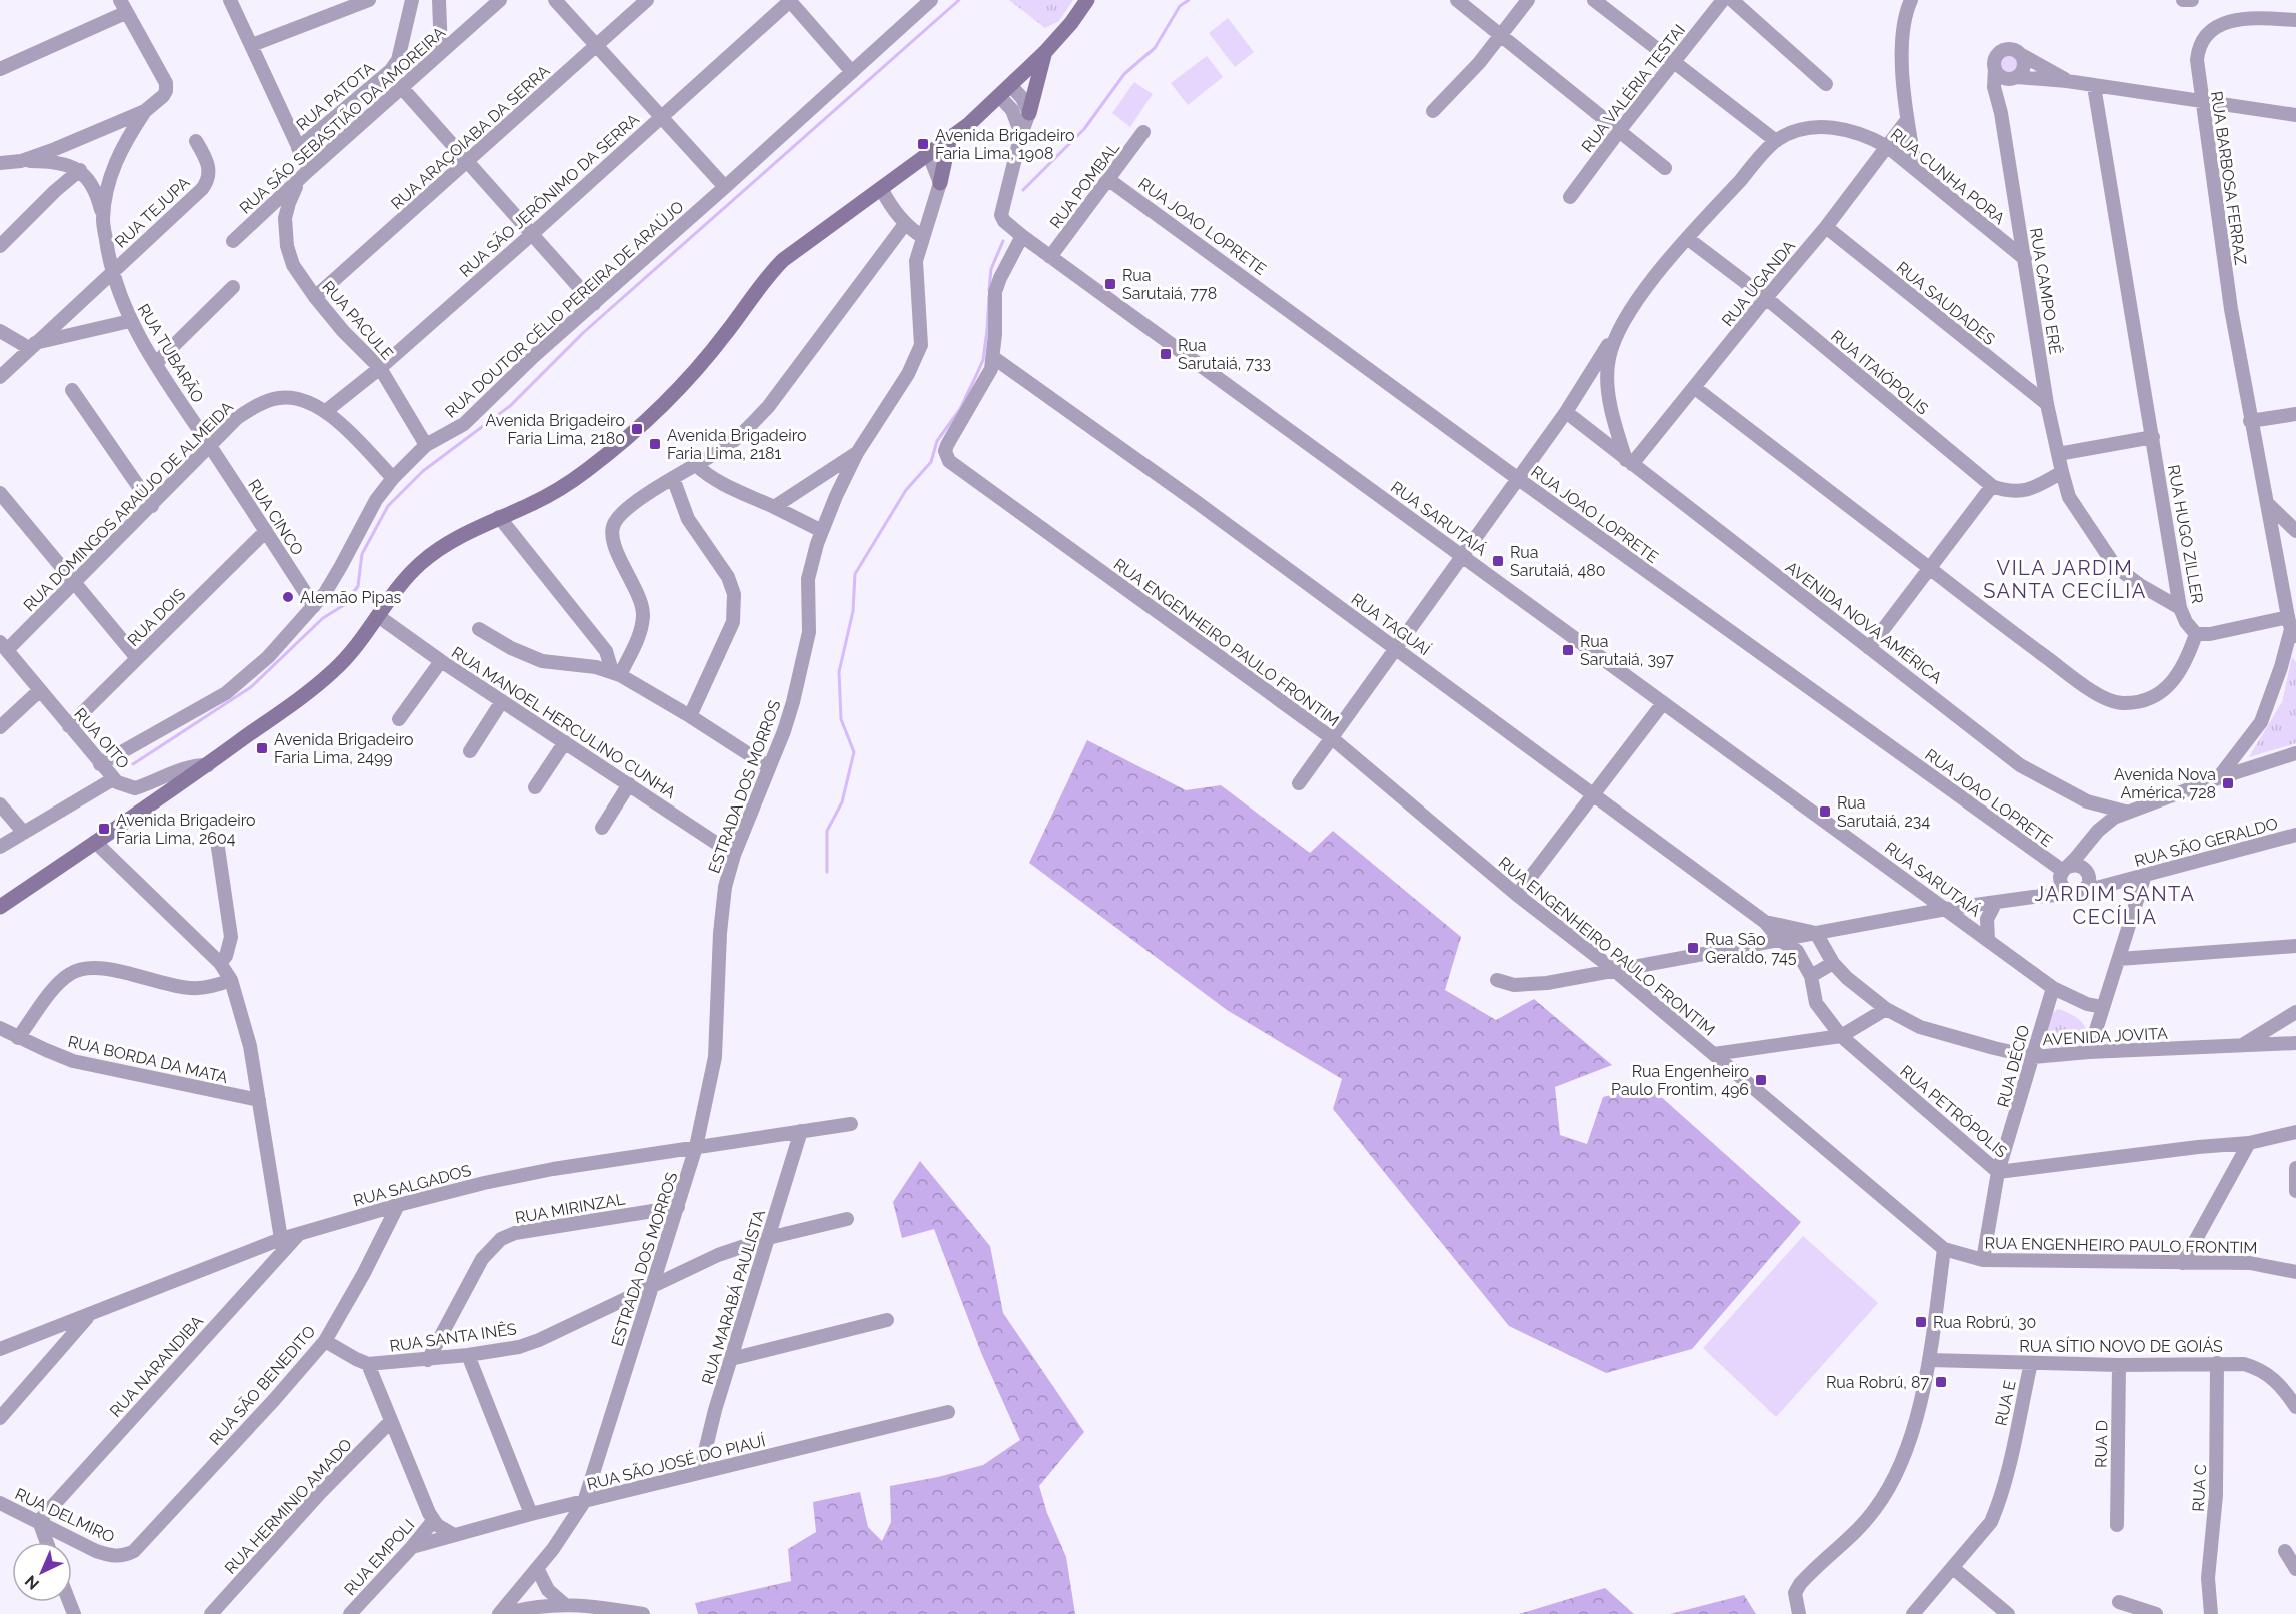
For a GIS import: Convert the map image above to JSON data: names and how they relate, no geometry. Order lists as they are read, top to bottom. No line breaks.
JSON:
{"streets":{"street":["RUA VALÉRIA TESTAI","RUA PATOTA","RUA SÃO SEBASTIÃO DA AMOREIRA","RUA ARAÇOIABA DA SERRA","RUA CUNHA PORA","RUA BARBOSA FERRAZ","RUA POMBAL","RUA SÃO JERÔNIMO DA SERRA","RUA TEJUPA","RUA JOAO LOPRETE","RUA UGANDA","RUA CAMPO ERÊ","RUA SAUDADES","RUA DOUTOR CÉLIO PEREIRA DE ARAÚJO","RUA PACULE","RUA TUBARÃO","RUA ITAIÓPOLIS","RUA DOMINGOS ARAÚJO DE ALMEIDA","RUA CINCO","RUA SARUTAIÁ","RUA HUGO ZILLER","RUA DOIS","AVENIDA NOVA AMÉRICA","RUA TAGUAÍ","RUA ENGENHEIRO PAULO FRONTIM","RUA MANOEL HERCULINO CUNHA","RUA OITO","ESTRADA DOS MORROS","RUA SÃO GERALDO","AVENIDA JOVITA","RUA BORDA DA MATA","RUA DÉCIO","RUA PETRÓPOLIS","RUA SALGADOS","RUA MIRINZAL","RUA MARABÁ PAULISTA","RUA SANTA INÊS","RUA SÍTIO NOVO DE GOIÁS","RUA NARANDIBA","RUA SÃO BENEDITO","RUA E","RUA D","RUA SÃO JOSÉ DO PIAUÍ","RUA C","RUA HERMINIO AMADO","RUA DELMIRO","RUA EMPOLI"]},"crossings":[["RUA SÃO SEBASTIÃO DA AMOREIRA","RUA PACULE"],["RUA ARAÇOIABA DA SERRA","RUA PACULE"],["RUA CUNHA PORA","RUA UGANDA"],["RUA CUNHA PORA","RUA CAMPO ERÊ"],["RUA POMBAL","RUA JOAO LOPRETE"],["RUA POMBAL","RUA SARUTAIÁ"],["RUA SÃO JERÔNIMO DA SERRA","RUA PACULE"],["RUA SÃO JERÔNIMO DA SERRA","RUA DOMINGOS ARAÚJO DE ALMEIDA"],["RUA TEJUPA","RUA TUBARÃO"],["RUA JOAO LOPRETE","RUA SÃO GERALDO"],["RUA UGANDA","RUA SAUDADES"],["RUA UGANDA","RUA ITAIÓPOLIS"],["RUA UGANDA","AVENIDA NOVA AMÉRICA"],["RUA CAMPO ERÊ","RUA SAUDADES"],["RUA CAMPO ERÊ","RUA HUGO ZILLER"],["RUA DOUTOR CÉLIO PEREIRA DE ARAÚJO","RUA PACULE"],["RUA DOUTOR CÉLIO PEREIRA DE ARAÚJO","RUA DOMINGOS ARAÚJO DE ALMEIDA"],["RUA DOUTOR CÉLIO PEREIRA DE ARAÚJO","RUA CINCO"],["RUA DOUTOR CÉLIO PEREIRA DE ARAÚJO","RUA OITO"],["RUA TUBARÃO","RUA DOMINGOS ARAÚJO DE ALMEIDA"],["RUA TUBARÃO","RUA CINCO"],["RUA DOMINGOS ARAÚJO DE ALMEIDA","RUA CINCO"],["RUA DOMINGOS ARAÚJO DE ALMEIDA","RUA OITO"],["RUA CINCO","RUA DOIS"],["RUA SARUTAIÁ","RUA DÉCIO"],["RUA DOIS","RUA OITO"],["RUA TAGUAÍ","RUA ENGENHEIRO PAULO FRONTIM"],["RUA TAGUAÍ","AVENIDA JOVITA"],["RUA ENGENHEIRO PAULO FRONTIM","RUA DÉCIO"],["RUA MANOEL HERCULINO CUNHA","ESTRADA DOS MORROS"],["ESTRADA DOS MORROS","RUA SALGADOS"],["ESTRADA DOS MORROS","RUA MIRINZAL"],["ESTRADA DOS MORROS","RUA SANTA INÊS"],["ESTRADA DOS MORROS","RUA SÃO JOSÉ DO PIAUÍ"],["AVENIDA JOVITA","RUA DÉCIO"],["RUA DÉCIO","RUA PETRÓPOLIS"],["RUA SALGADOS","RUA MARABÁ PAULISTA"],["RUA SALGADOS","RUA NARANDIBA"],["RUA SALGADOS","RUA SÃO BENEDITO"],["RUA MIRINZAL","RUA SANTA INÊS"],["RUA MARABÁ PAULISTA","RUA SANTA INÊS"],["RUA MARABÁ PAULISTA","RUA SÃO JOSÉ DO PIAUÍ"],["RUA SANTA INÊS","RUA SÃO BENEDITO"],["RUA SÍTIO NOVO DE GOIÁS","RUA E"],["RUA SÍTIO NOVO DE GOIÁS","RUA D"],["RUA SÍTIO NOVO DE GOIÁS","RUA C"],["RUA NARANDIBA","RUA DELMIRO"],["RUA SÃO BENEDITO","RUA DELMIRO"],["RUA SÃO JOSÉ DO PIAUÍ","RUA EMPOLI"]],"districts":["VILA JARDIM SANTA CECÍLIA","JARDIM SANTA CECÍLIA"],"places":{"transit":["Avenida Brigadeiro Faria Lima, 1908","Rua Sarutaiá, 778","Rua Sarutaiá, 733","Avenida Brigadeiro Faria Lima, 2180","Avenida Brigadeiro Faria Lima, 2181","Rua Sarutaiá, 480","Rua Sarutaiá, 397","Avenida Brigadeiro Faria Lima, 2499","Avenida Nova América, 728","Rua Sarutaiá, 234","Avenida Brigadeiro Faria Lima, 2604","Rua São Geraldo, 745","Rua Engenheiro Paulo Frontim, 496","Rua Robrú, 30","Rua Robrú, 87"],"other":["Alemão Pipas"]},"north":"bottom left"}
